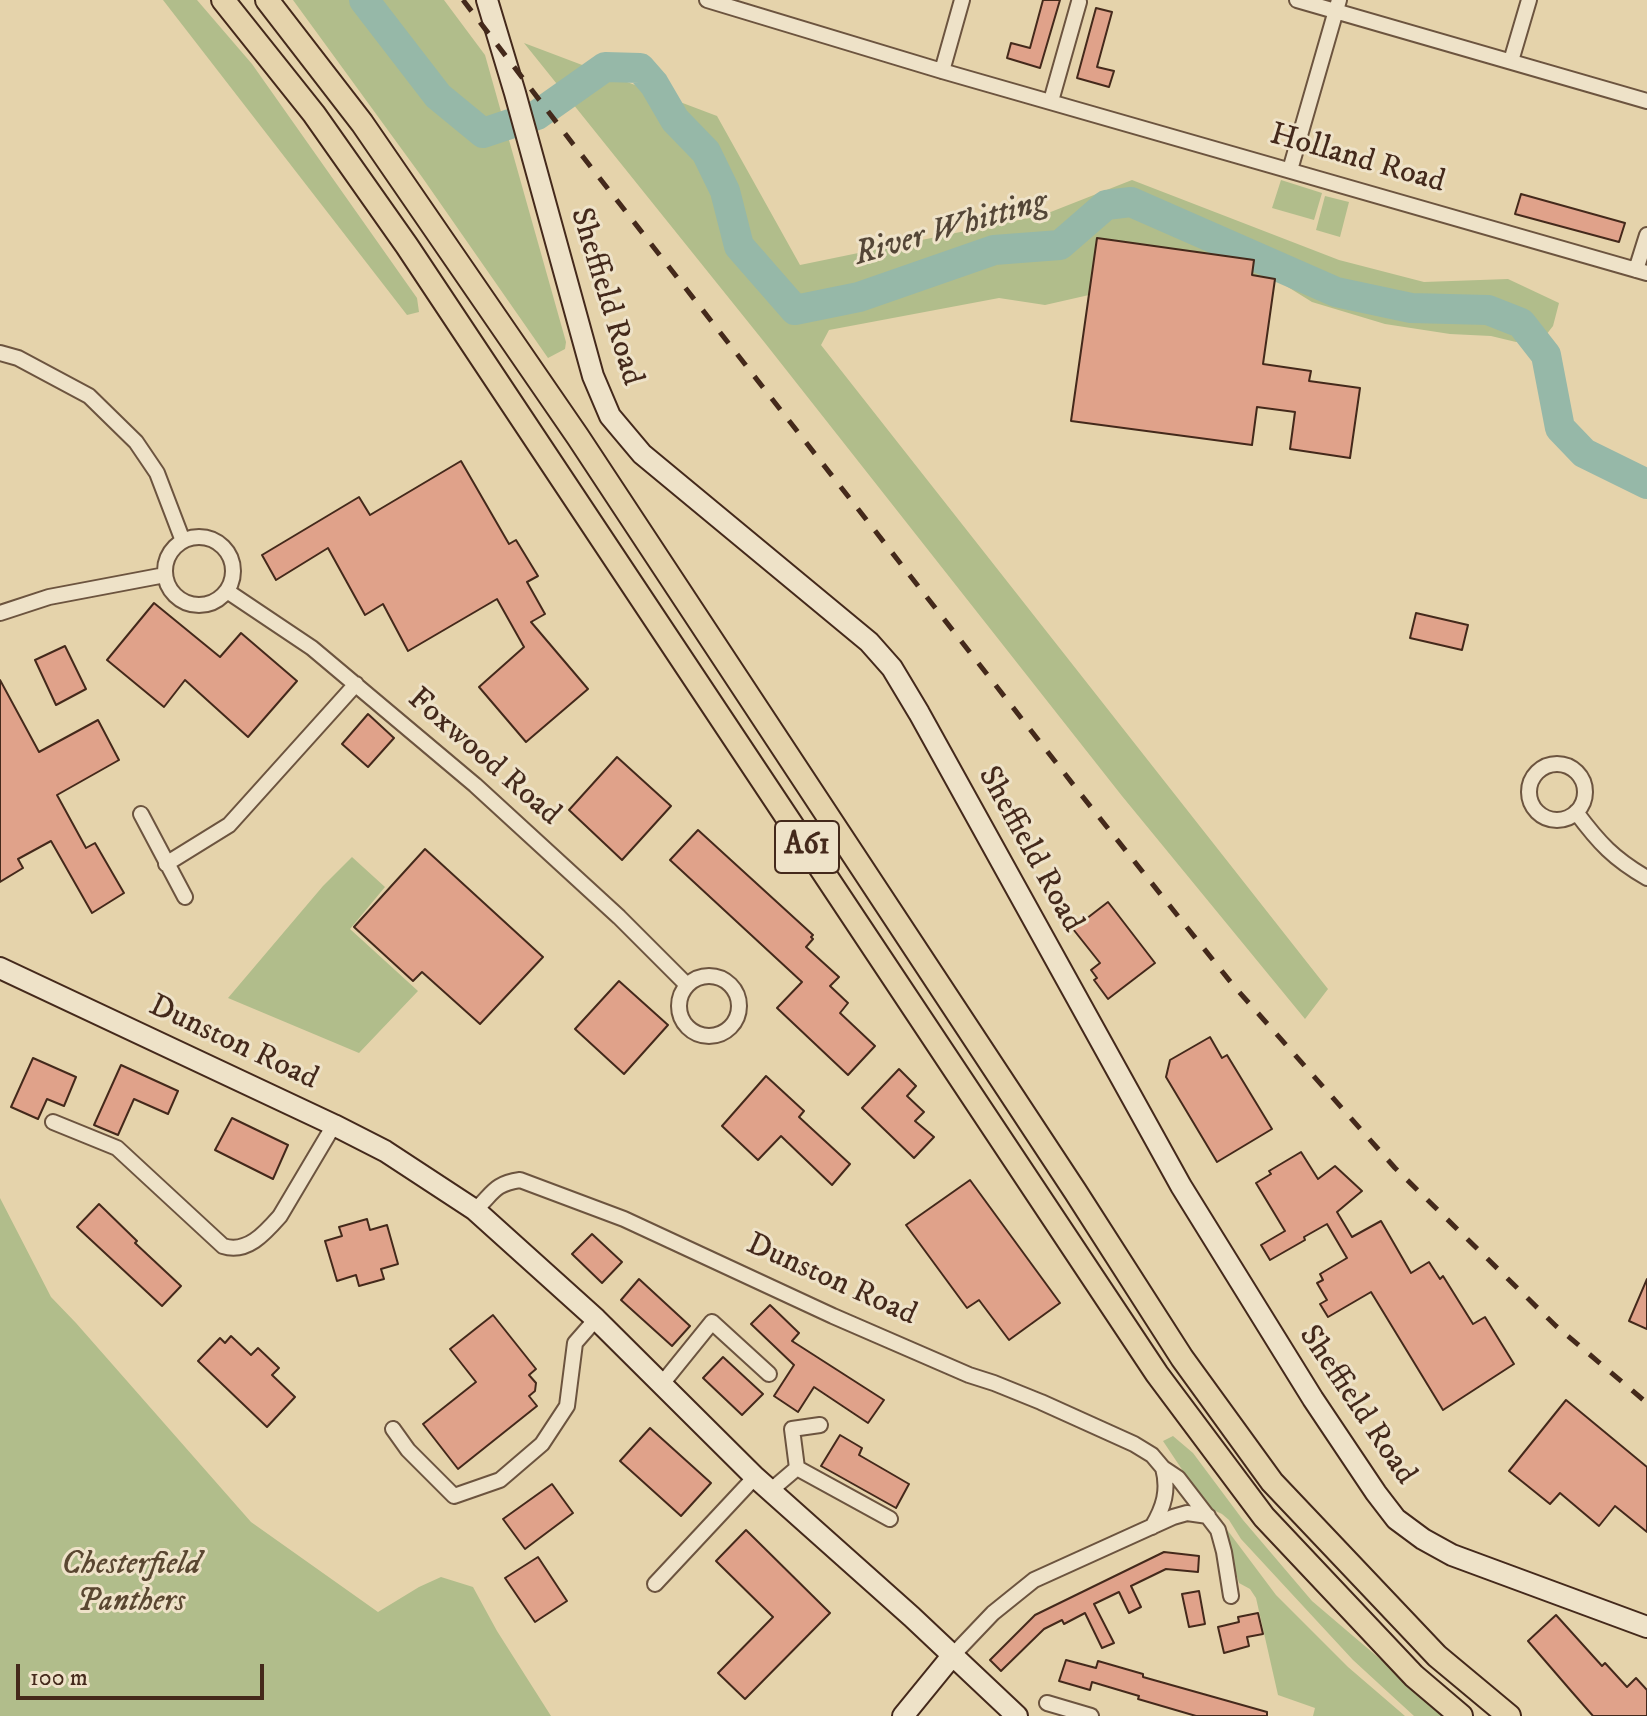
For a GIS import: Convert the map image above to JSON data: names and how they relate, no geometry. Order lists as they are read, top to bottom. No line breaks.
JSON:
{"streets":{"highway":["A61"],"main road":["Sheffield Road","Dunston Road"],"street":["Holland Road","Foxwood Road"]},"water":["River Whitting"],"parks":["Chesterfield Panthers"],"scale_bar":"100 m"}
